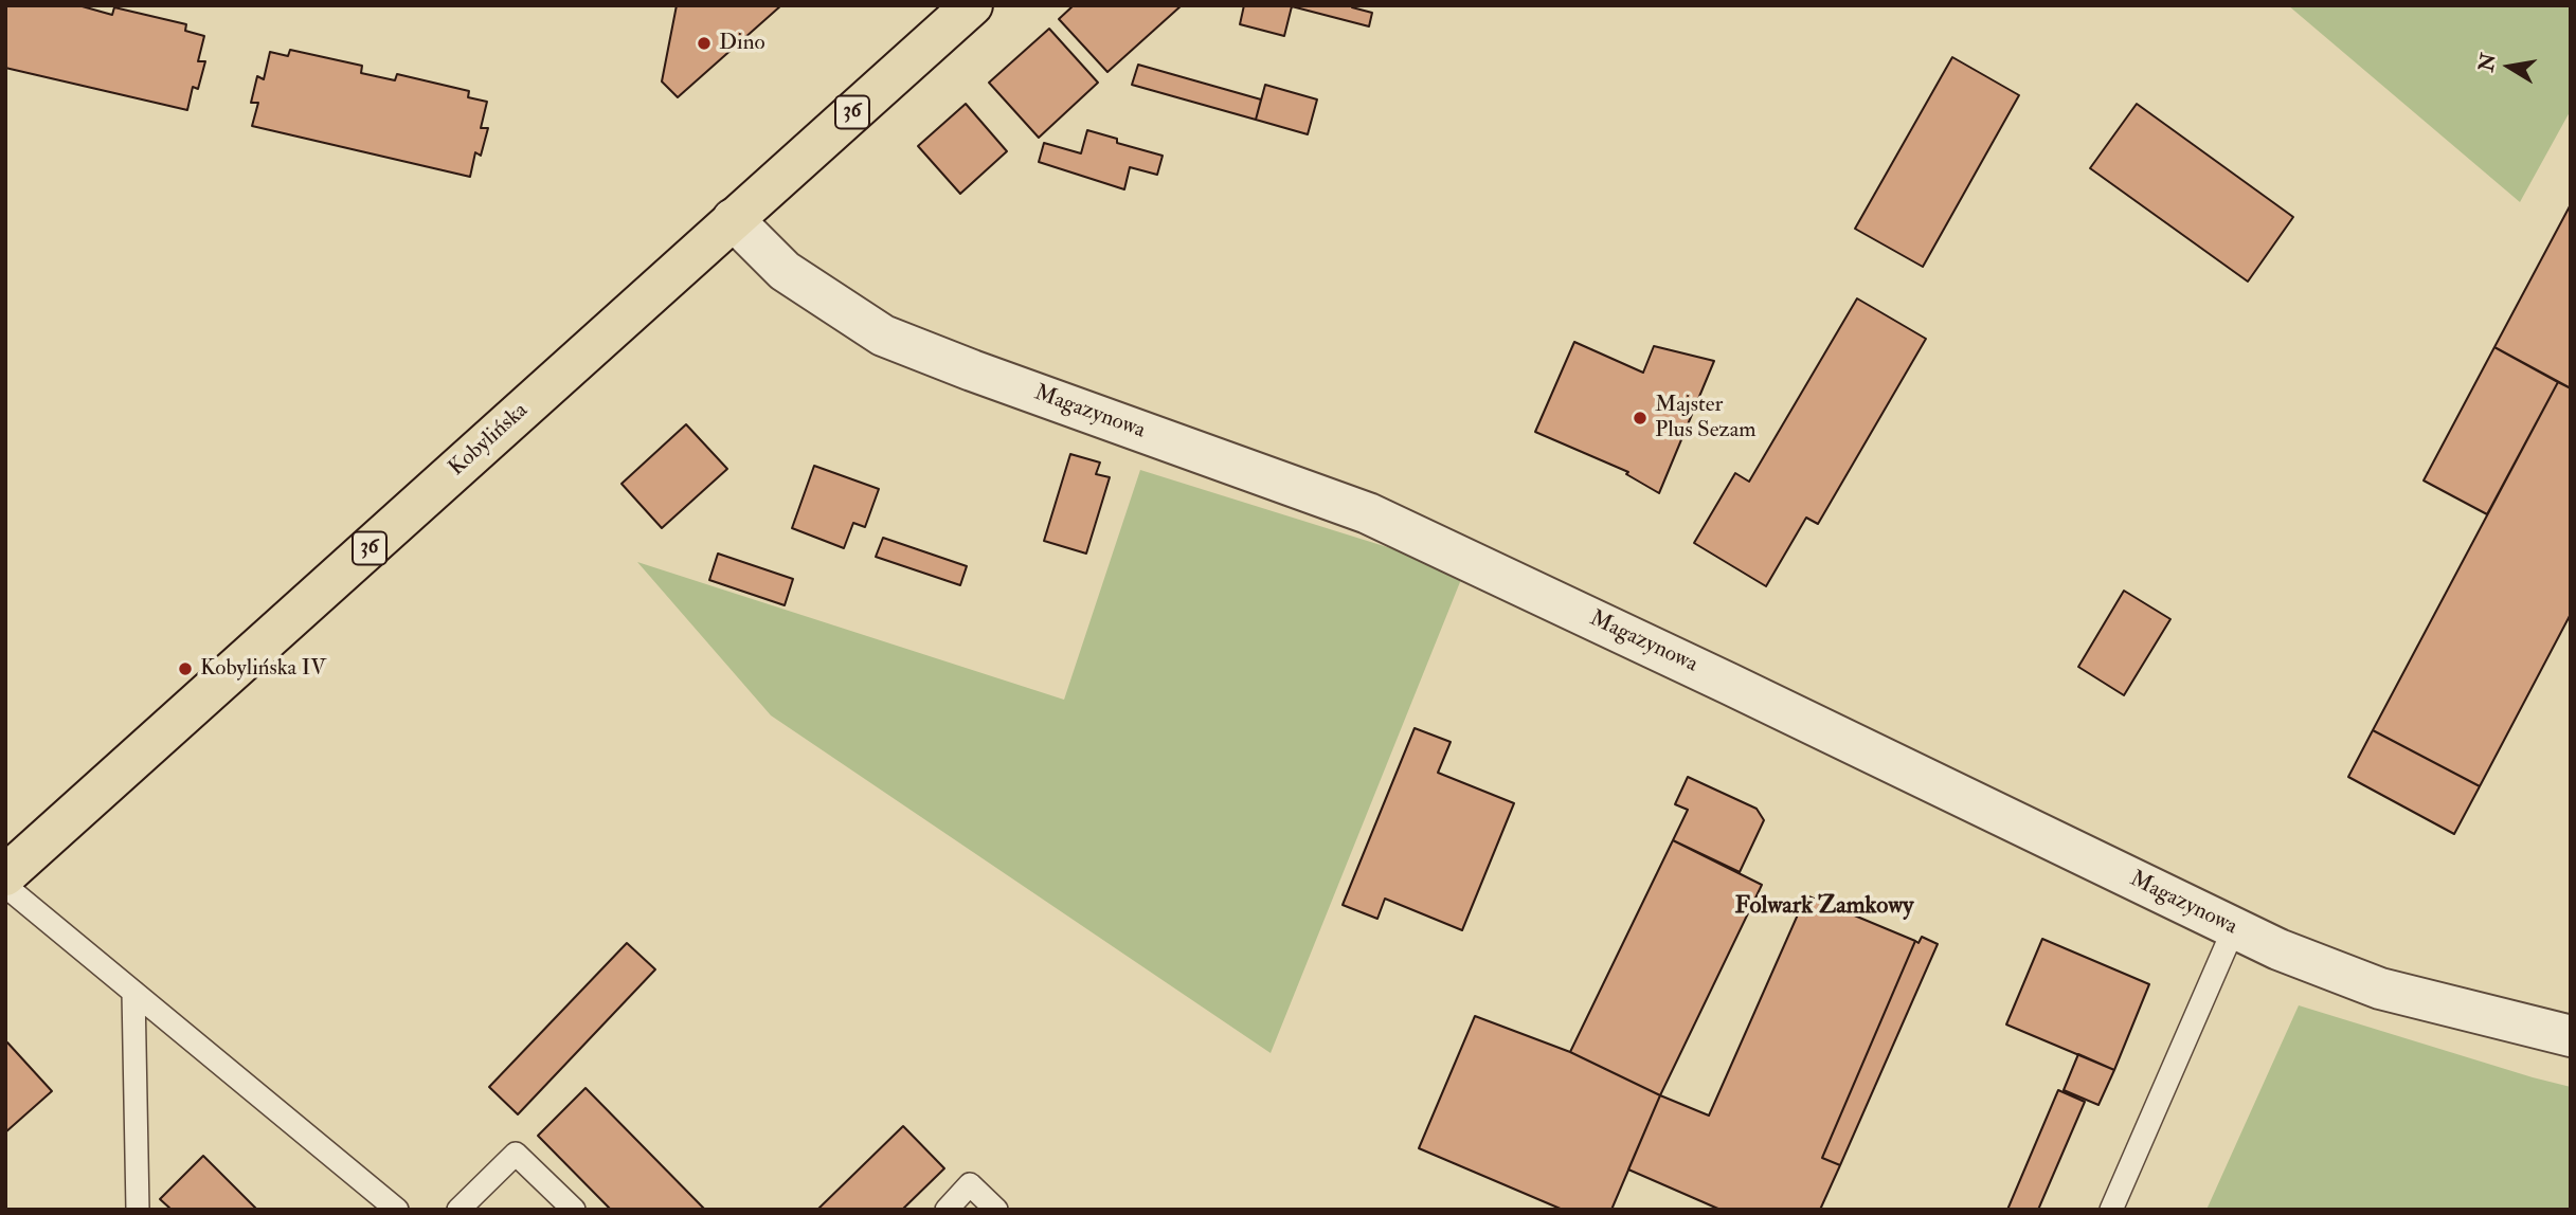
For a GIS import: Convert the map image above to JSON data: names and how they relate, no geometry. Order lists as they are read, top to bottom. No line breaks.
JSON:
{"streets":{"main road":["36","Kobylińska"],"street":["Magazynowa"]},"crossings":[["Magazynowa","Kobylińska"]],"districts":["Folwark Zamkowy"],"places":["Dino","Majster Plus Sezam","Kobylińska IV"],"north":"left"}
